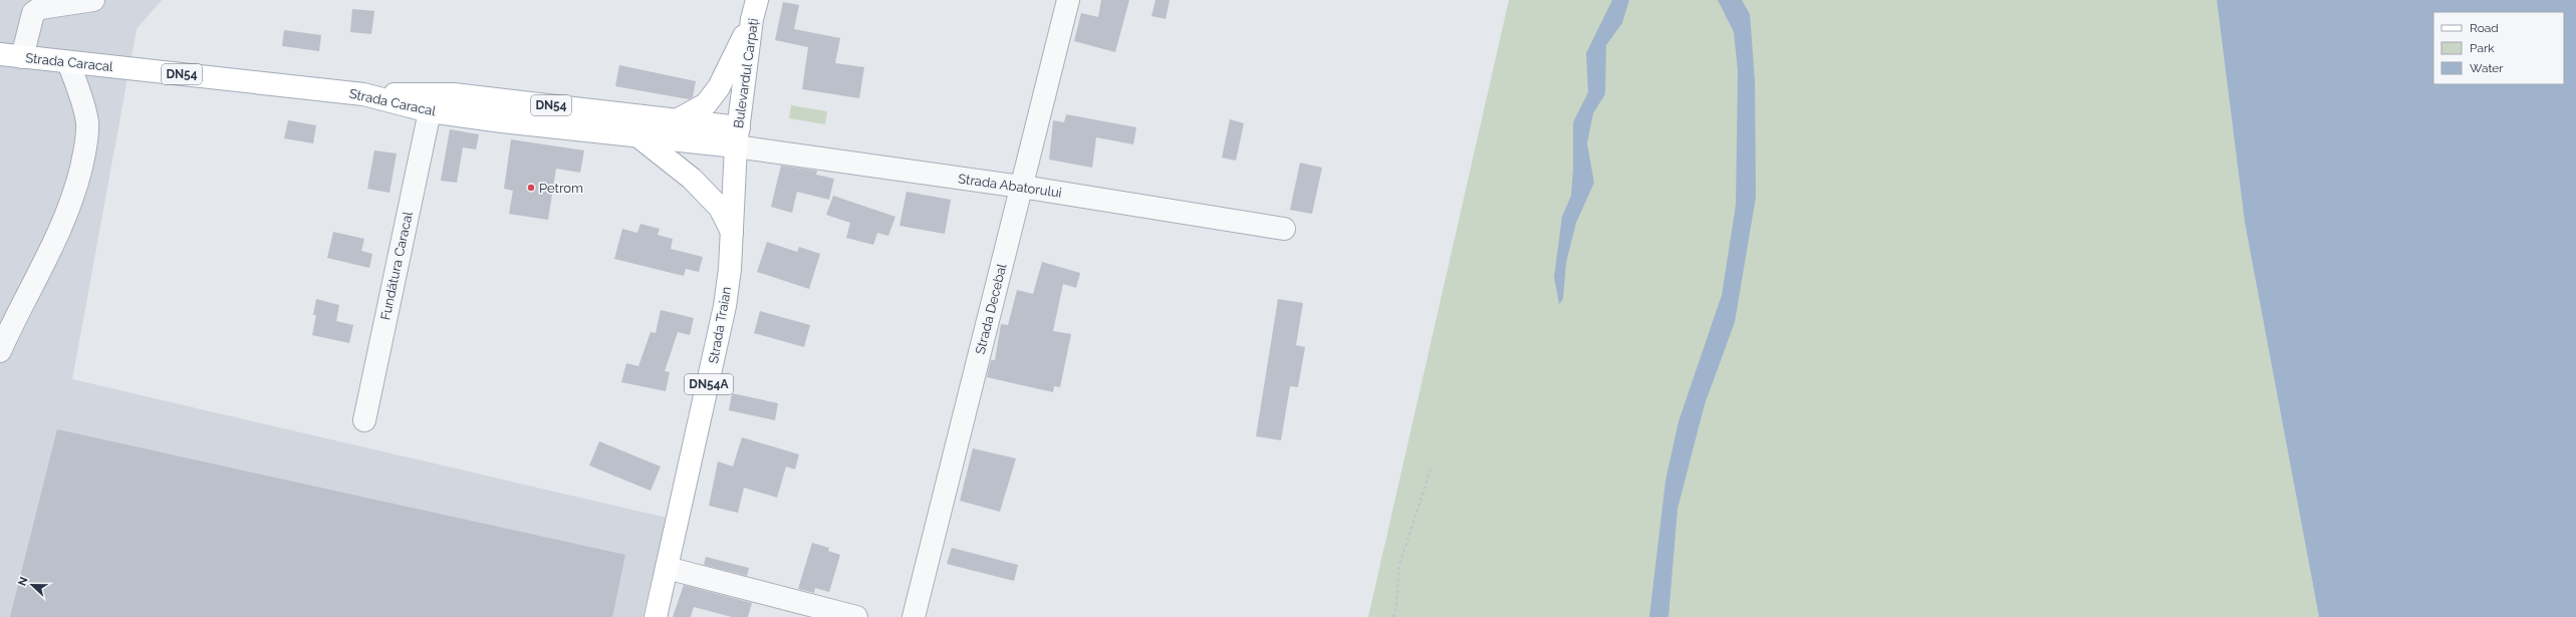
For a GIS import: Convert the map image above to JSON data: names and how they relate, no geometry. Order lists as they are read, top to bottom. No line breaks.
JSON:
{"streets":{"main road":["Strada Caracal","Bulevardul Carpați","DN54","Strada Traian","DN54A"],"street":["Strada Abatorului","Fundătura Caracal","Strada Decebal"]},"crossings":[["Strada Caracal","Bulevardul Carpați"],["Strada Caracal","DN54"],["Strada Caracal","Strada Abatorului"],["Strada Caracal","Fundătura Caracal"],["Strada Caracal","Strada Traian"],["Bulevardul Carpați","DN54"],["Bulevardul Carpați","Strada Abatorului"],["Bulevardul Carpați","Strada Traian"],["DN54","Strada Abatorului"],["DN54","Strada Traian"],["Strada Abatorului","Strada Decebal"],["Strada Abatorului","Strada Traian"]],"places":["Petrom"],"legend":["Road","Park","Water"],"north":"left"}
